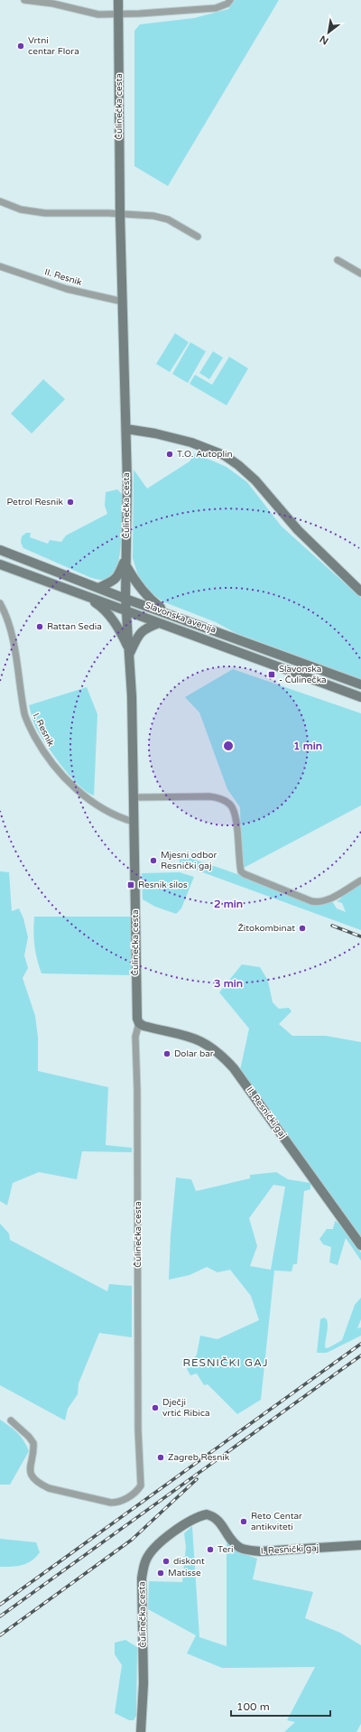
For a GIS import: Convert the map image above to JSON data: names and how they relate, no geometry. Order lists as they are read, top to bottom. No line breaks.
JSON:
{"streets":{"street":["Čulinečka cesta","II. Resnik","Slavonska avenija","I. Resnik","II. Resnički gaj","I. Resnički gaj"]},"crossings":[["Čulinečka cesta","II. Resnik"],["Čulinečka cesta","Slavonska avenija"],["Čulinečka cesta","I. Resnik"],["Čulinečka cesta","II. Resnički gaj"],["Čulinečka cesta","I. Resnički gaj"]],"districts":["RESNIČKI GAJ"],"places":{"other":["Vrtni centar Flora","T.O. Autoplin","Petrol Resnik","Rattan Sedia","Mjesni odbor Resnički gaj","Žitokombinat","Dolar bar","Dječji vrtić Ribica","Zagreb Resnik","Reto Centar antikviteti","Teri","diskont","Matisse"],"transit":["Slavonska - Čulinečka","Resnik silos"]},"scale_bar":"100 m","north":"bottom left","rings":["1 min","2 min","3 min"]}
